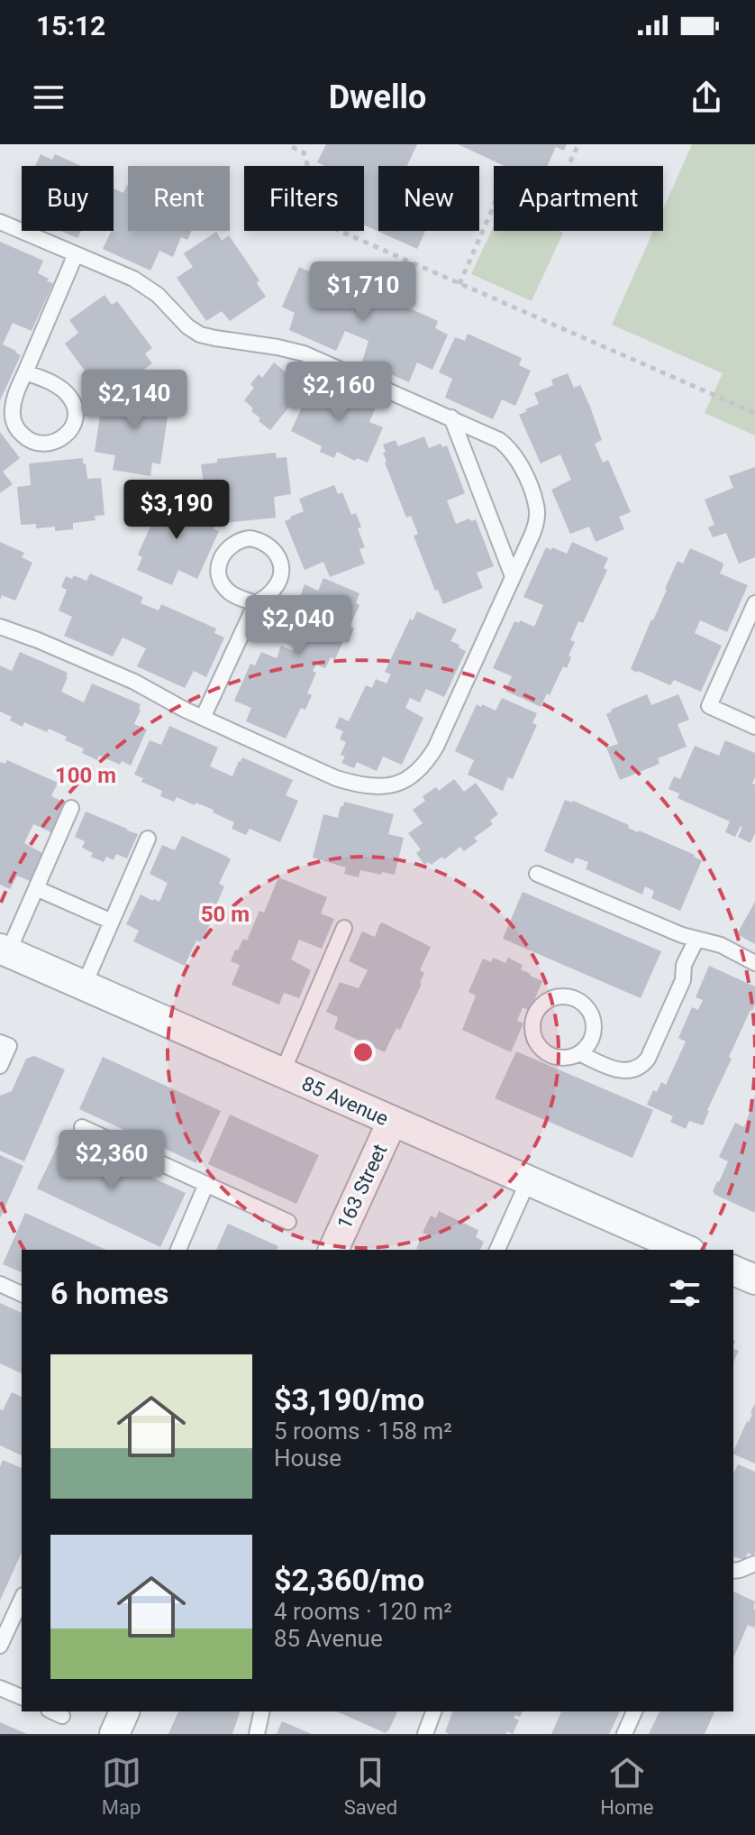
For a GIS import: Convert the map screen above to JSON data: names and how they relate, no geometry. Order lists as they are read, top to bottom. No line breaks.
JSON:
{"streets":{"street":["85 Avenue","163 Street"]},"crossings":[["85 Avenue","163 Street"]],"page":{"status":"15:12","header":"Dwello","chip":["Buy","Rent","Filters","New","Apartment"],"price":["$1,710","$2,160","$2,140","$3,190","$2,040","$2,360"],"heading":"6 homes","list":[{"name":"$3,190/mo","note":"5 rooms · 158 m² · House"},{"name":"$2,360/mo","note":"4 rooms · 120 m² · 85 Avenue"}],"tabs":["Map","Saved","Home"]},"rings":["100 m","50 m"]}
